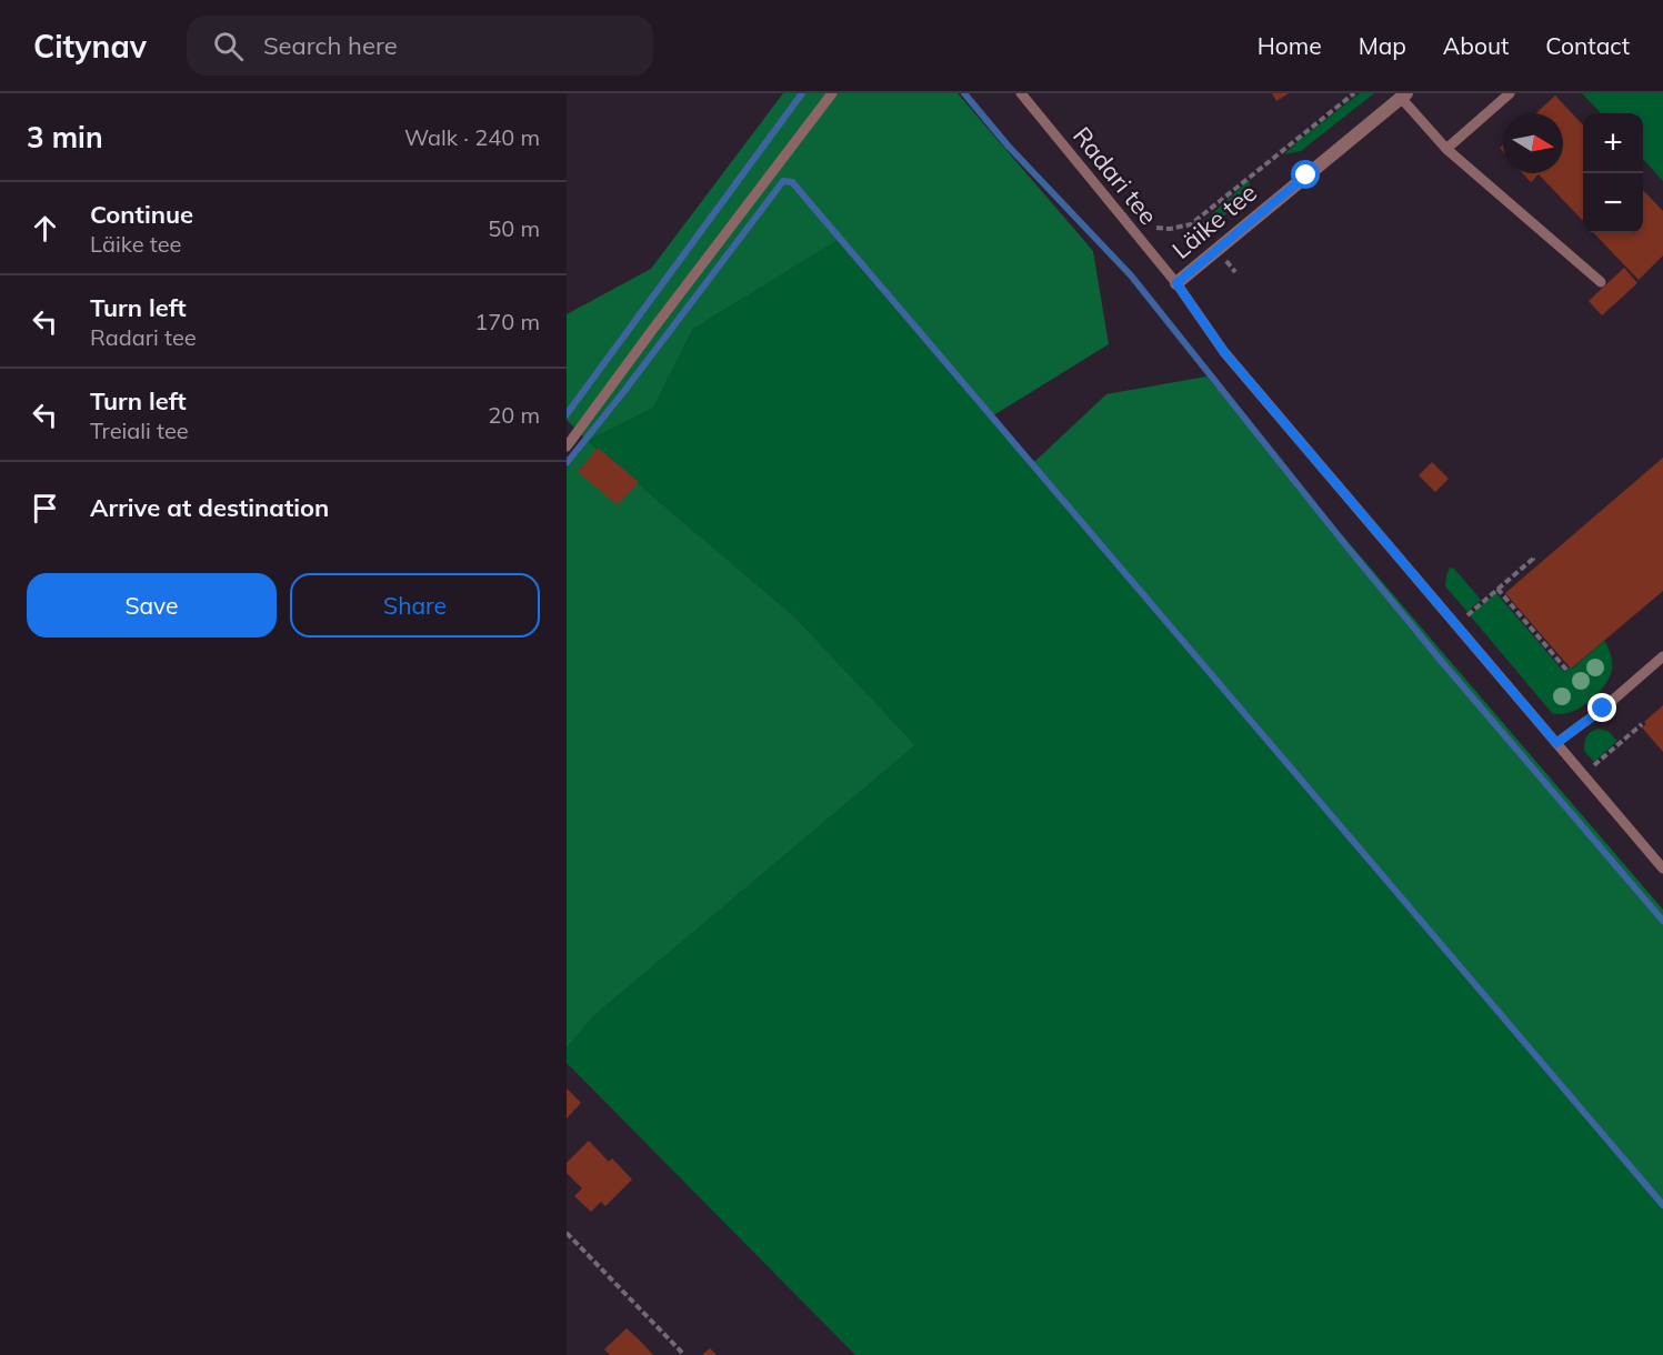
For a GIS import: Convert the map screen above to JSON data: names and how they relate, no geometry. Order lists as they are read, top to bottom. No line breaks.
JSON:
{"streets":{"street":["Läike tee"],"lane":["Radari tee"]},"crossings":[["Radari tee","Läike tee"]],"north":"right","page":{"header":"Citynav","search":"Search here","nav":["Home","Map","About","Contact"],"heading":["3 min","Walk · 240 m"],"map_buttons":["+","−"],"list":[["Continue","Läike tee","50 m"],["Turn left","Radari tee","170 m"],["Turn left","Treiali tee","20 m"],"Arrive at destination"],"buttons":["Save","Share"]}}
